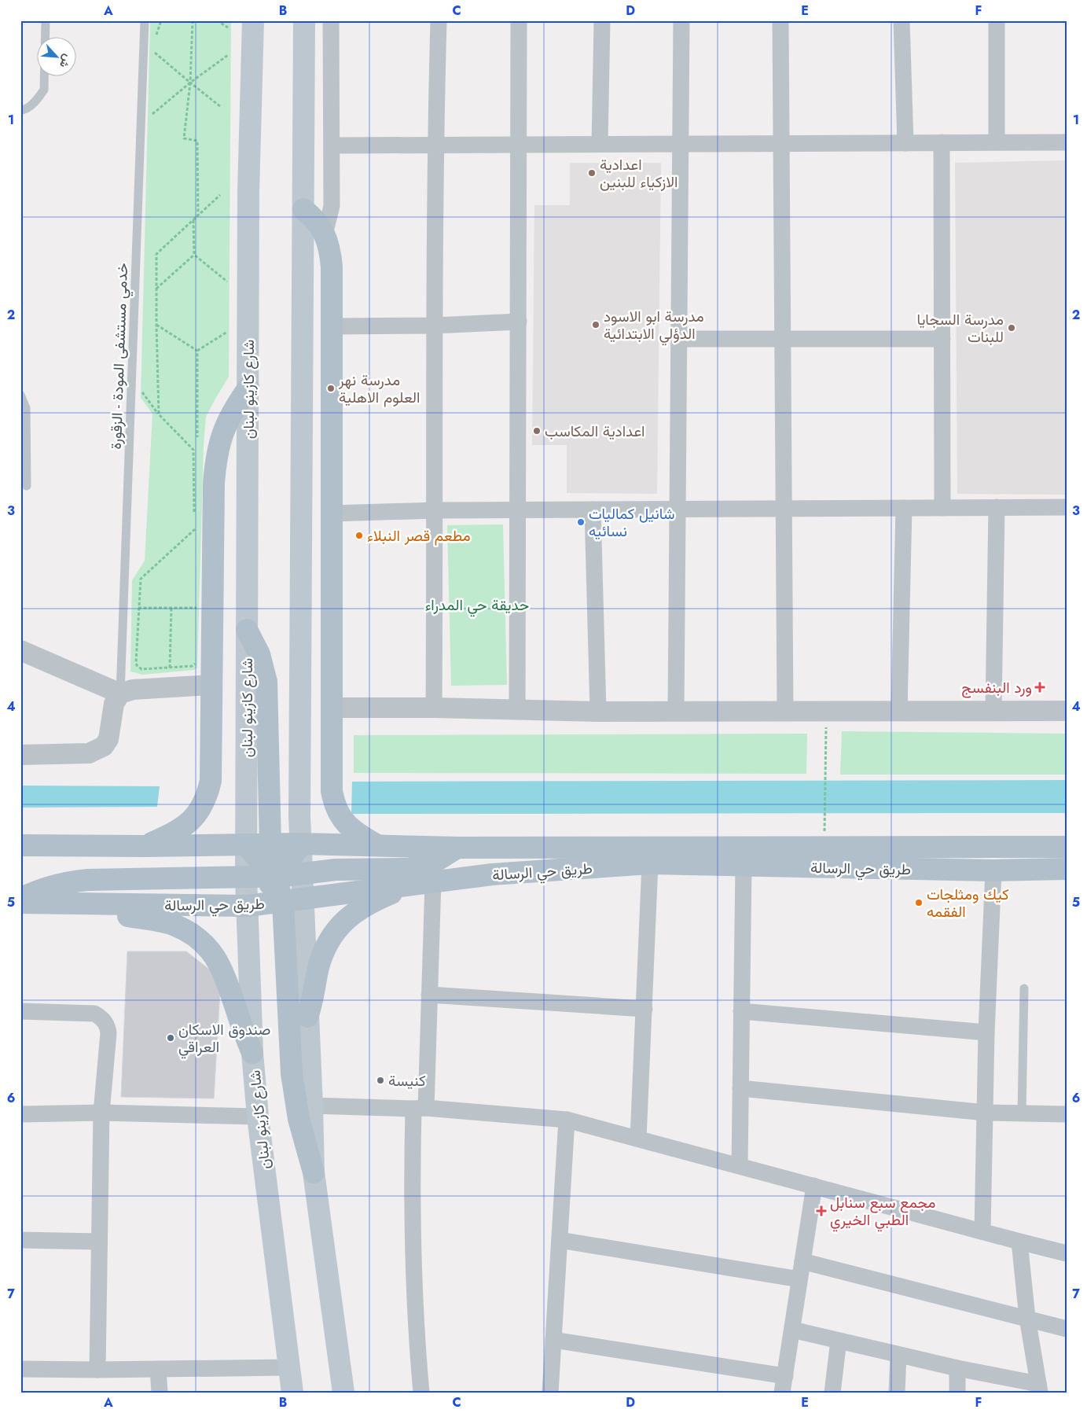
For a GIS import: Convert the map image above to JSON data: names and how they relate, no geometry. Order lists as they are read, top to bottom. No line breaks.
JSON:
{"streets":{"main road":["شارع كازينو لبنان","طريق حي الرسالة"],"lane":["خدمي مستشفى المودة - الزقورة"]},"crossings":[["شارع كازينو لبنان","طريق حي الرسالة"]],"parks":["حديقة حي المدراء"],"places":{"other":["اعدادية الازكياء للبنين","مدرسة ابو الاسود الدؤلي الابتدائية","مدرسة السجايا للبنات","مدرسة نهر العلوم الاهلية","اعدادية المكاسب","شانيل كماليات نسائيه","مطعم قصر النبلاء","كيك ومثلجات الفقمه","صندوق الاسكان العراقي","كنيسة"],"health":["ورد البنفسج","مجمع سبع سنابل الطبي الخيري"]},"north":"bottom right","grid":{"columns":["A","B","C","D","E","F"],"rows":["1","2","3","4","5","6","7"]}}
